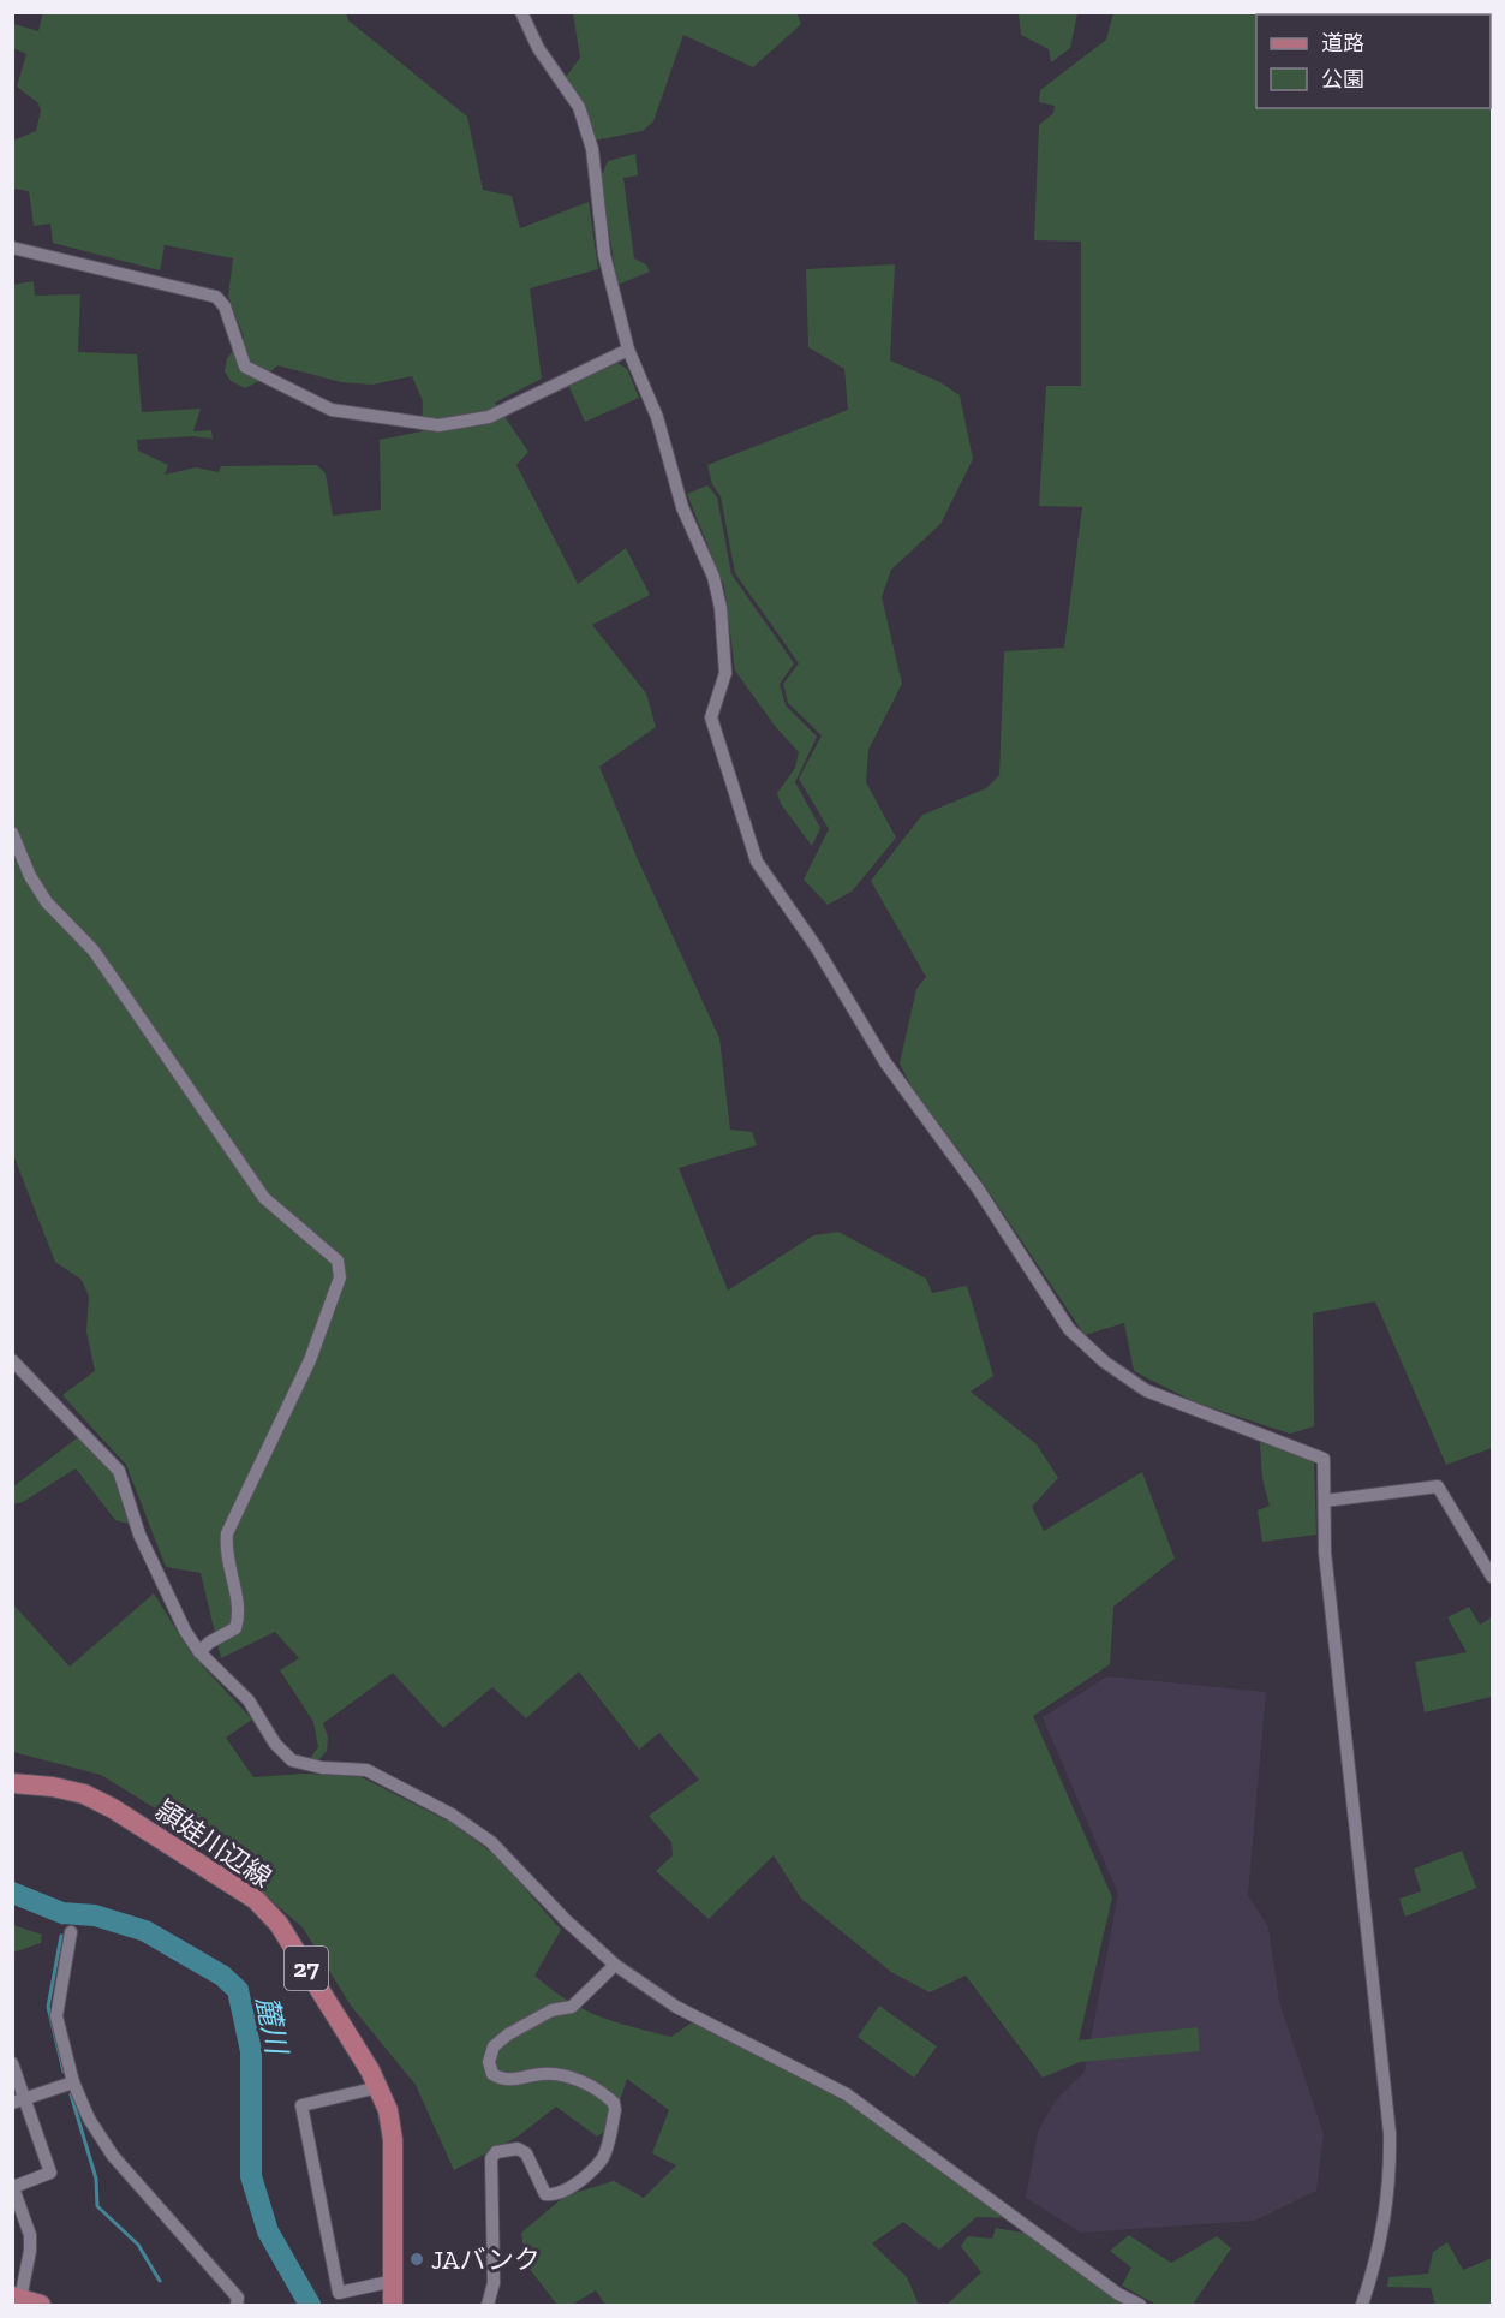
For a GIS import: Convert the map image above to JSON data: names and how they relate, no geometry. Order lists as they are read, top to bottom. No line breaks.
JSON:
{"streets":{"main road":["頴娃川辺線","27"]},"water":["麓川"],"places":["JAバンク"],"legend":["道路","公園"]}
